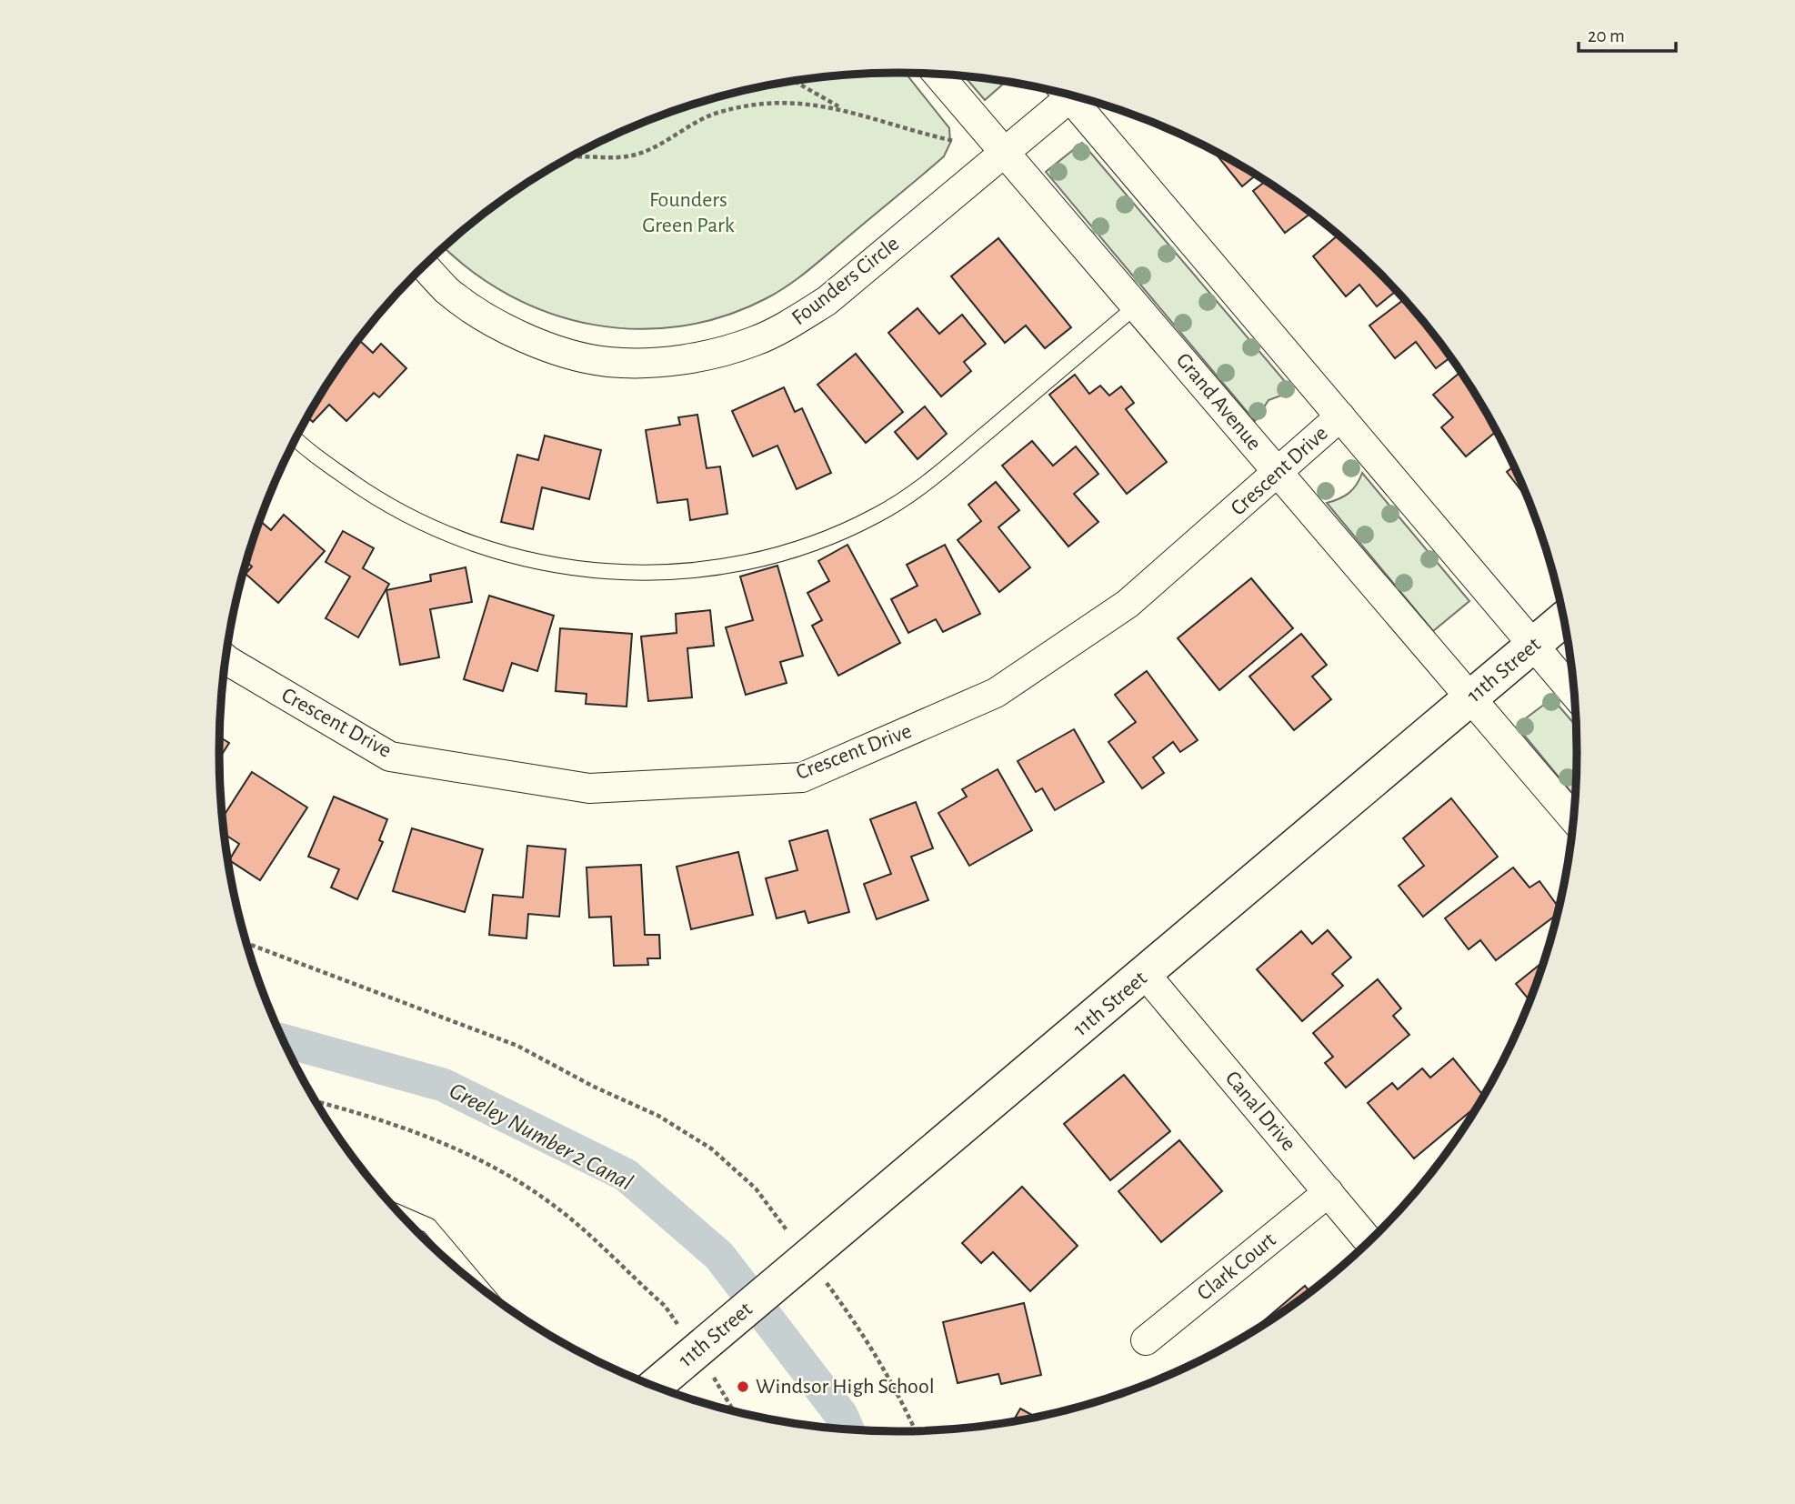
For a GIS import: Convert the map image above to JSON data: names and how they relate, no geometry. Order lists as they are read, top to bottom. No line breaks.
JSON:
{"streets":{"street":["Founders Circle","Grand Avenue","Crescent Drive","11th Street","Canal Drive","Clark Court"]},"crossings":[["Founders Circle","Grand Avenue"],["Grand Avenue","Crescent Drive"],["Grand Avenue","11th Street"],["11th Street","Canal Drive"],["Canal Drive","Clark Court"]],"water":["Greeley Number 2 Canal"],"parks":["Founders Green Park"],"places":["Windsor High School"],"scale_bar":"20 m"}
